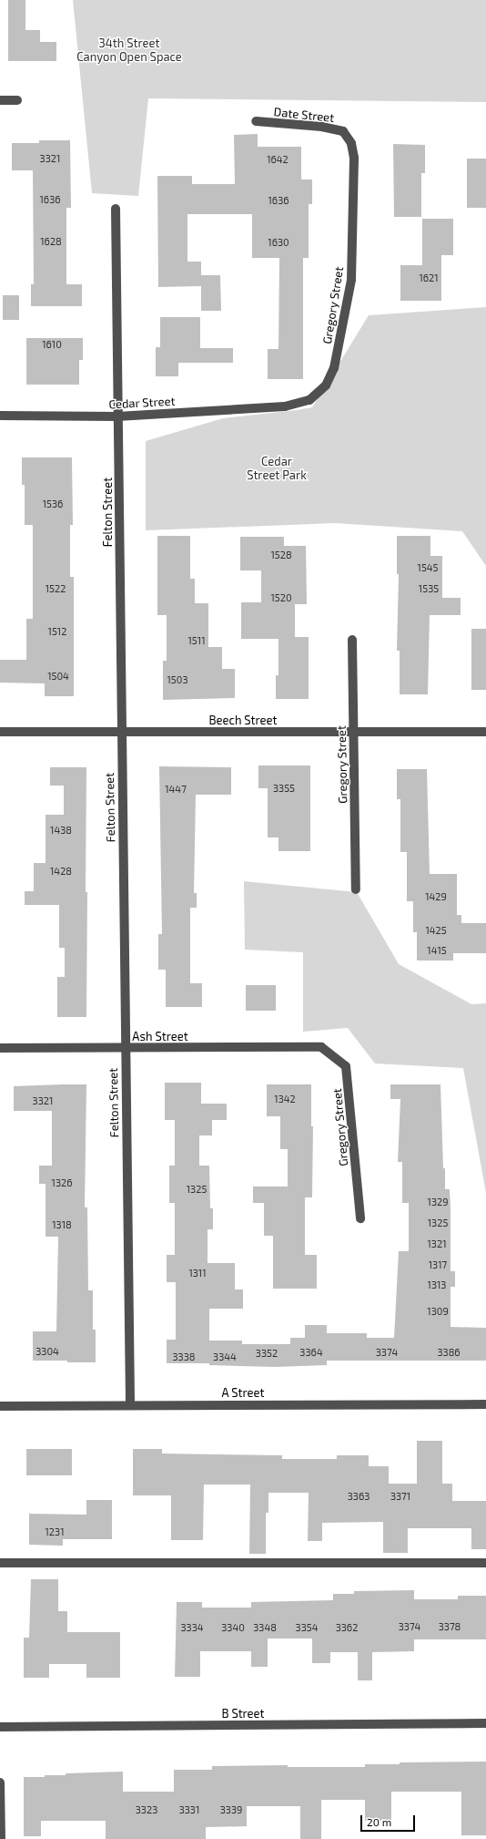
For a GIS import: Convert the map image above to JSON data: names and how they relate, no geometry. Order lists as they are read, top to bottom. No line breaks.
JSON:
{"streets":{"street":["Date Street","Gregory Street","Cedar Street","Felton Street","Beech Street","Ash Street","A Street","B Street"]},"crossings":[["Date Street","Gregory Street"],["Gregory Street","Cedar Street"],["Gregory Street","Beech Street"],["Gregory Street","Ash Street"],["Cedar Street","Felton Street"],["Felton Street","Beech Street"],["Felton Street","Ash Street"],["Felton Street","A Street"]],"parks":["34th Street Canyon Open Space","Cedar Street Park"],"house_numbers":["3321","1642","1636","1636","1628","1630","1621","1610","1536","1528","1545","1522","1535","1520","1512","1511","1504","1503","3355","1447","1438","1428","1429","1425","1415","1342","3321","1326","1325","1329","1325","1318","1321","1317","1311","1313","1309","3304","3364","3374","3386","3352","3338","3344","3363","3371","1231","3374","3378","3334","3340","3348","3354","3362","3323","3331","3339"],"scale_bar":"20 m"}
